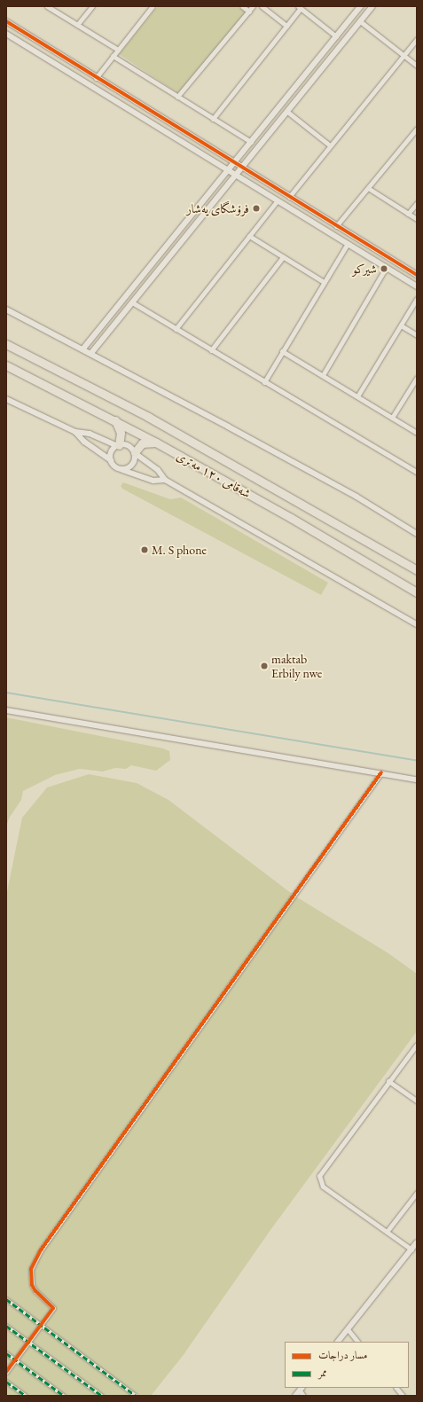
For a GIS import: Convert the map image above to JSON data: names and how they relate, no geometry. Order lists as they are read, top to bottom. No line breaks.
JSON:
{"streets":{"highway":["شەقامی ١٢٠ مەتری"]},"places":["فرۆشگای یەشار","شيركو","M. S phone","maktab Erbily nwe"],"legend":["مسار دراجات","ممر"]}
